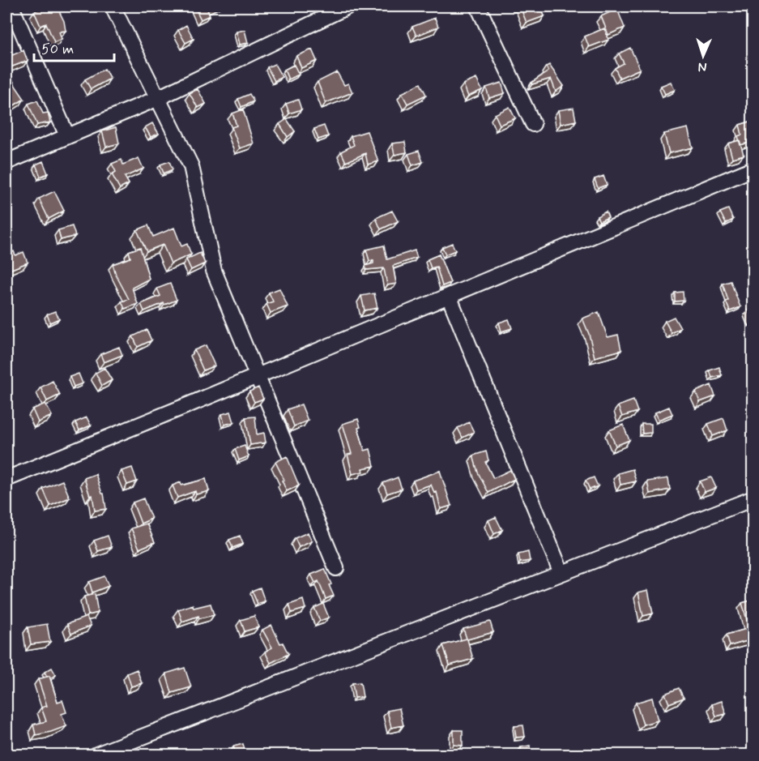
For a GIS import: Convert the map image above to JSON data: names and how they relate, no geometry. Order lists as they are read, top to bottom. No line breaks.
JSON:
{"scale_bar":"50 m","north":"bottom"}
